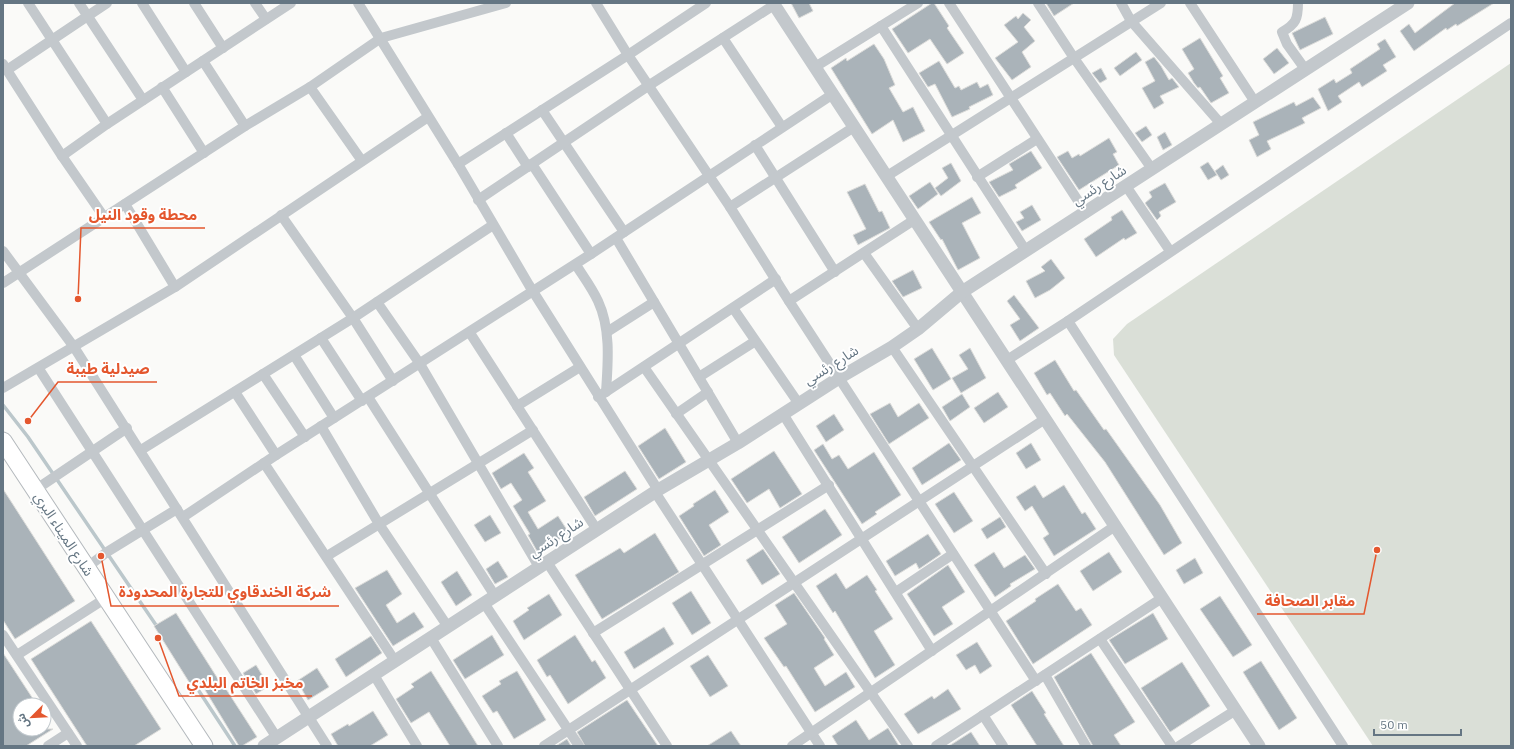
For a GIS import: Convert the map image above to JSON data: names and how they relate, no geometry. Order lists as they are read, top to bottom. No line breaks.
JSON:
{"streets":{"highway":["شارع الميناء البري"],"street":["شارع رئسي"]},"places":["محطة وقود النيل","صيدلية طيبة","مقابر الصحافة","شركة الخندقاوي للتجارة المحدودة","مخبز الخاتم البلدي"],"scale_bar":"50 m","north":"bottom left"}
